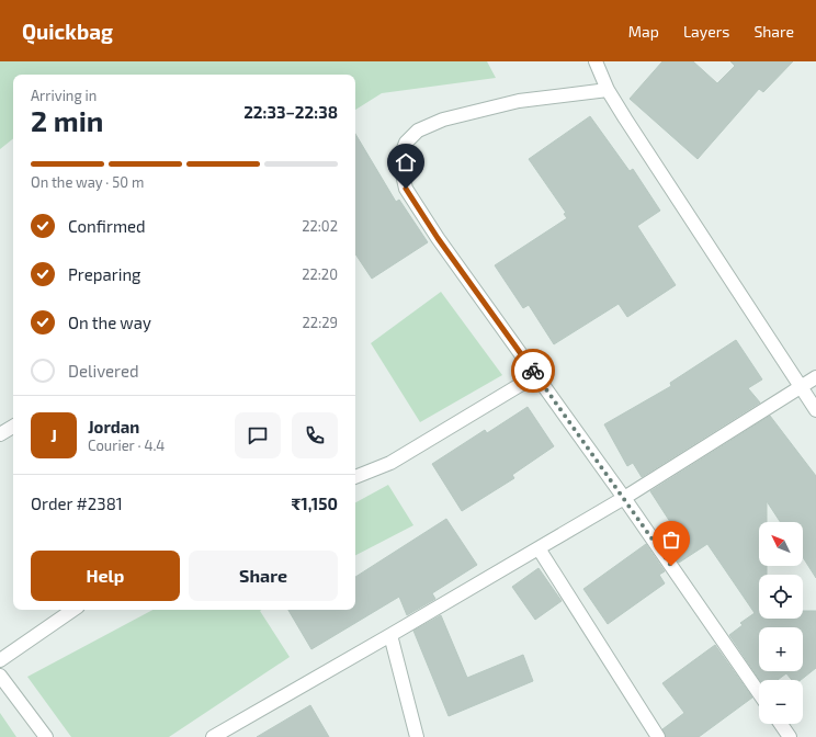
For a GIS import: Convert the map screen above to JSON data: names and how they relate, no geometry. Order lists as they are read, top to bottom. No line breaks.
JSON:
{"north":"top left","page":{"header":"Quickbag","nav":["Map","Layers","Share"],"heading":["2 min","Arriving in","22:33–22:38"],"panel":["Jordan","Courier · 4.4","Order #2381","₹1,150"],"bar":"On the way · 50 m","list":[["Confirmed","22:02"],["Preparing","22:20"],["On the way","22:29"],"Delivered"],"round":"J","map_buttons":["+","−"],"buttons":["Help","Share"]}}
